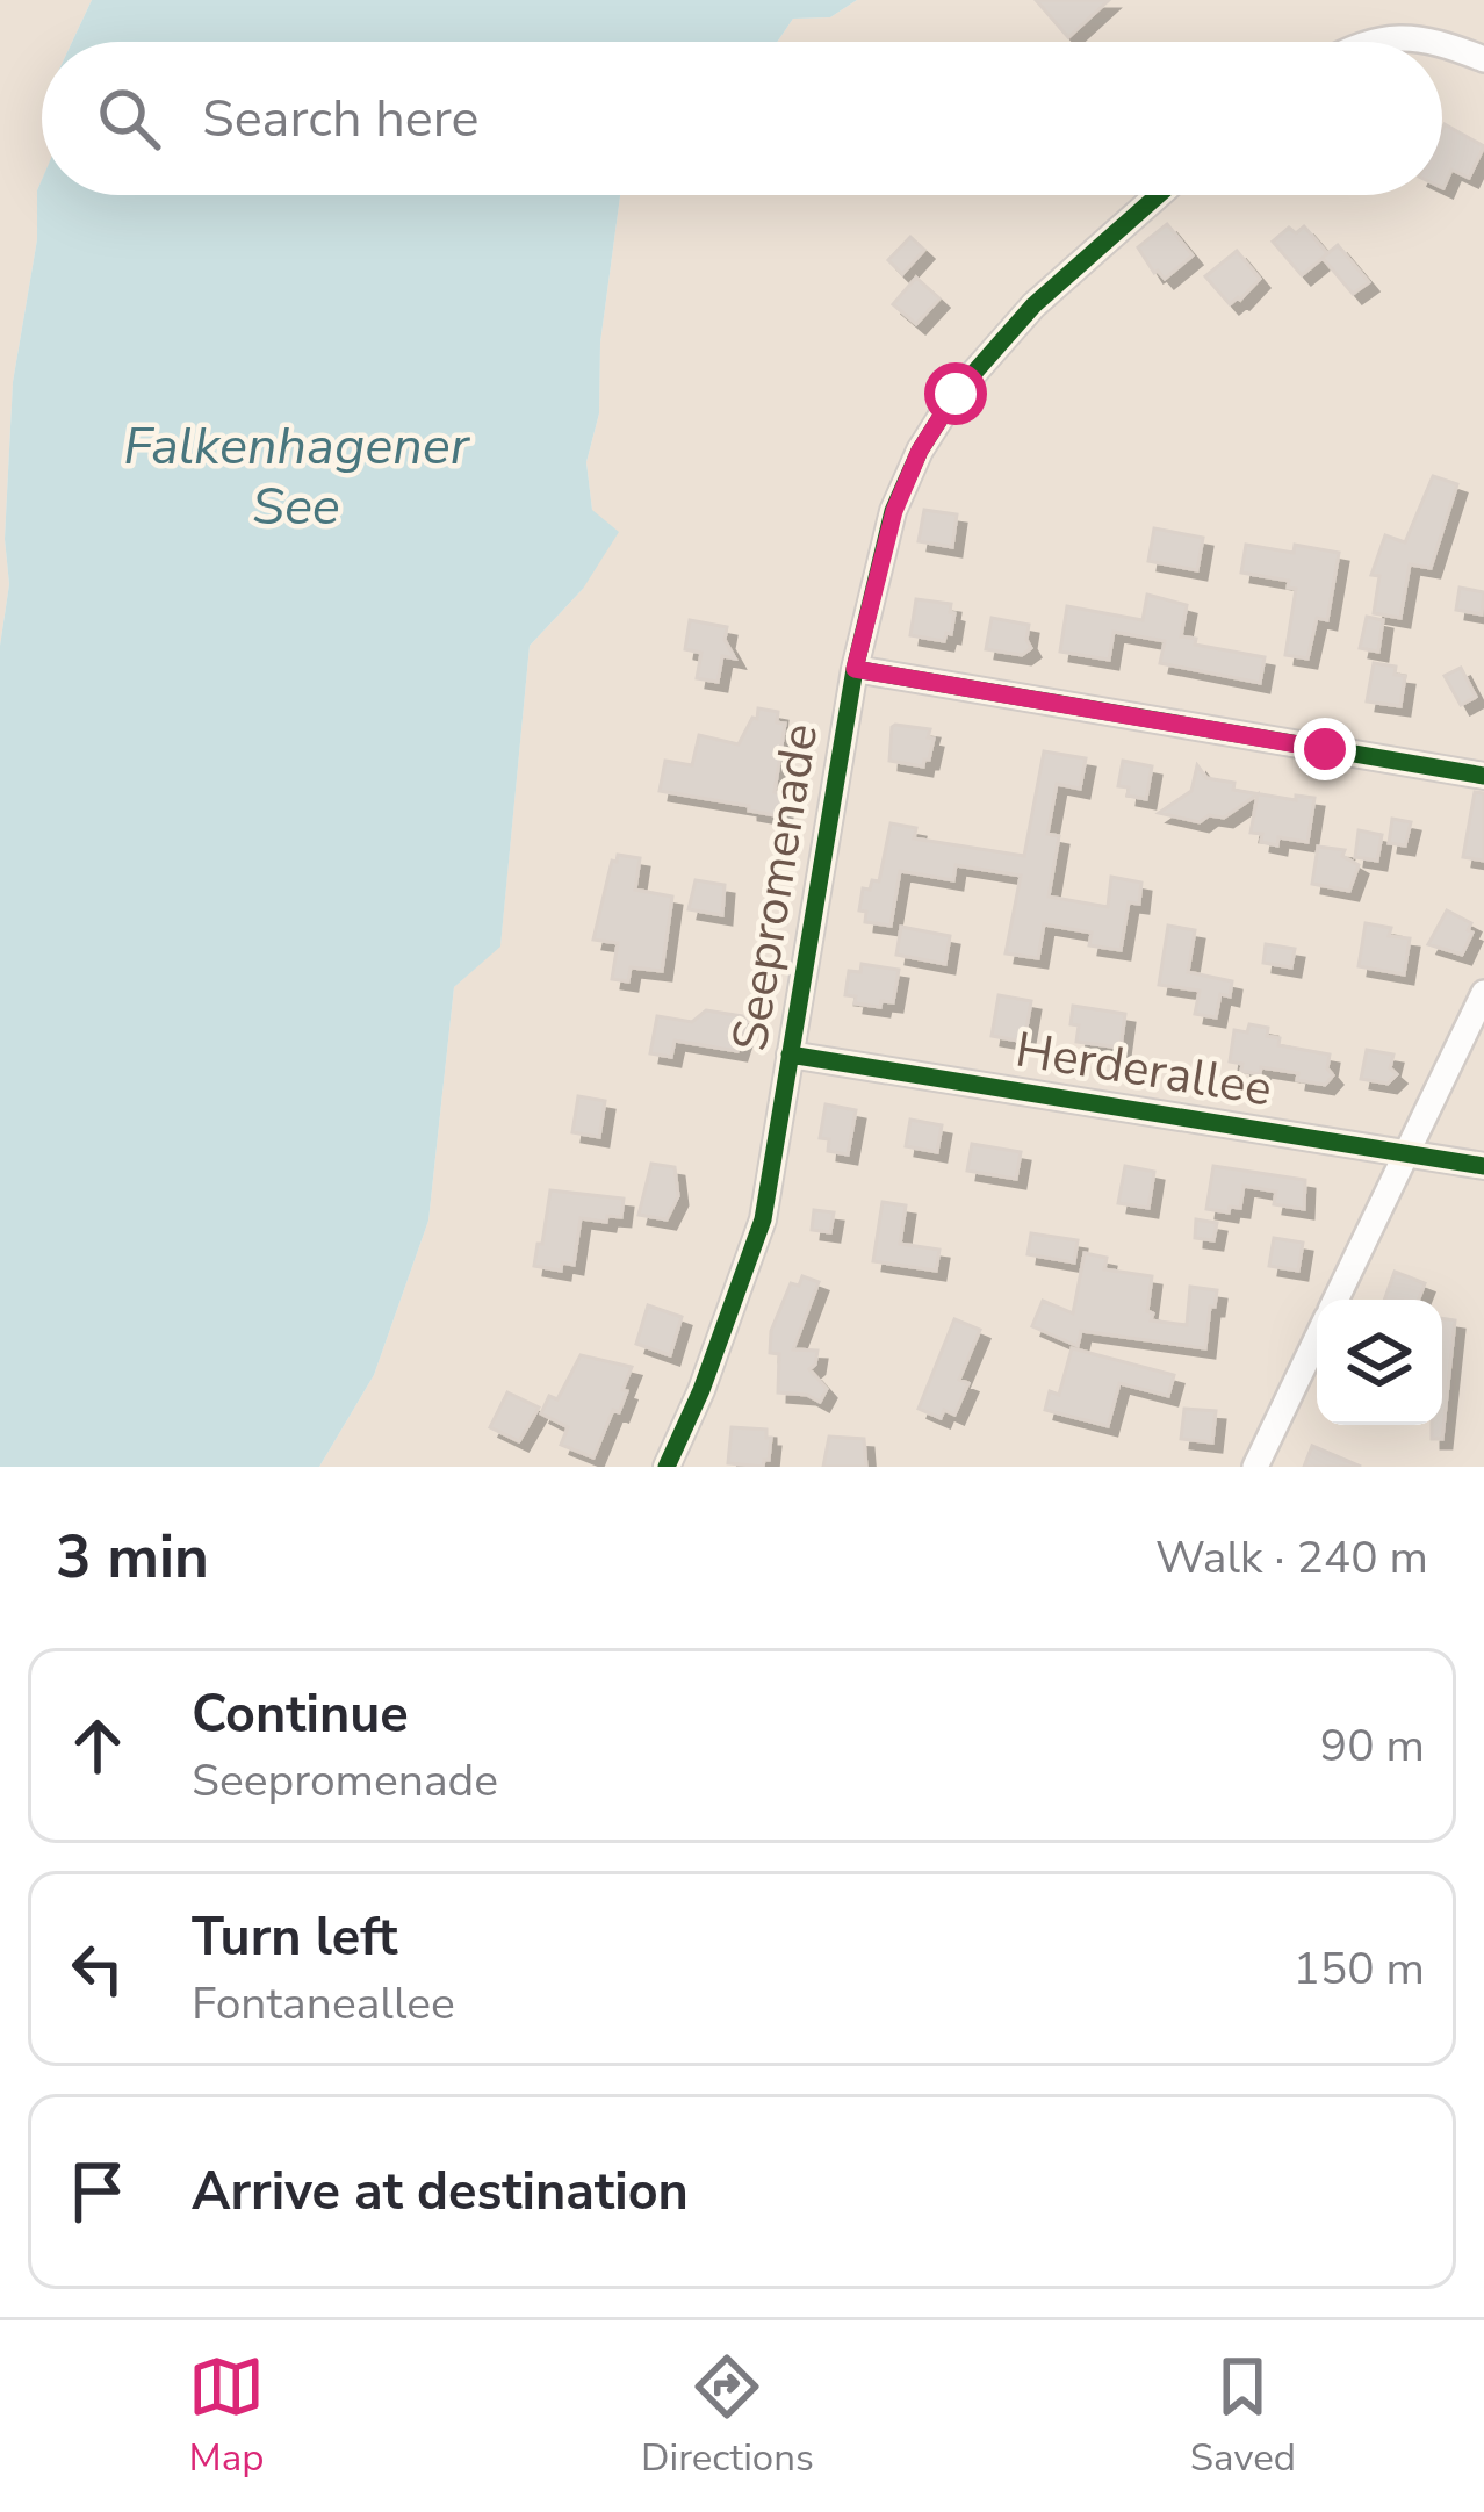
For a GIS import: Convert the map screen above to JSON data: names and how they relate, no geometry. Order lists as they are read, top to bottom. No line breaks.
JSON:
{"streets":{"street":["Seepromenade","Herderallee"]},"crossings":[["Seepromenade","Herderallee"]],"water":["Falkenhagener See"],"page":{"search":"Search here","heading":["3 min","Walk · 240 m"],"list":[["Continue","Seepromenade","90 m"],["Turn left","Fontaneallee","150 m"],"Arrive at destination"],"nav":["Map","Directions","Saved"]}}
